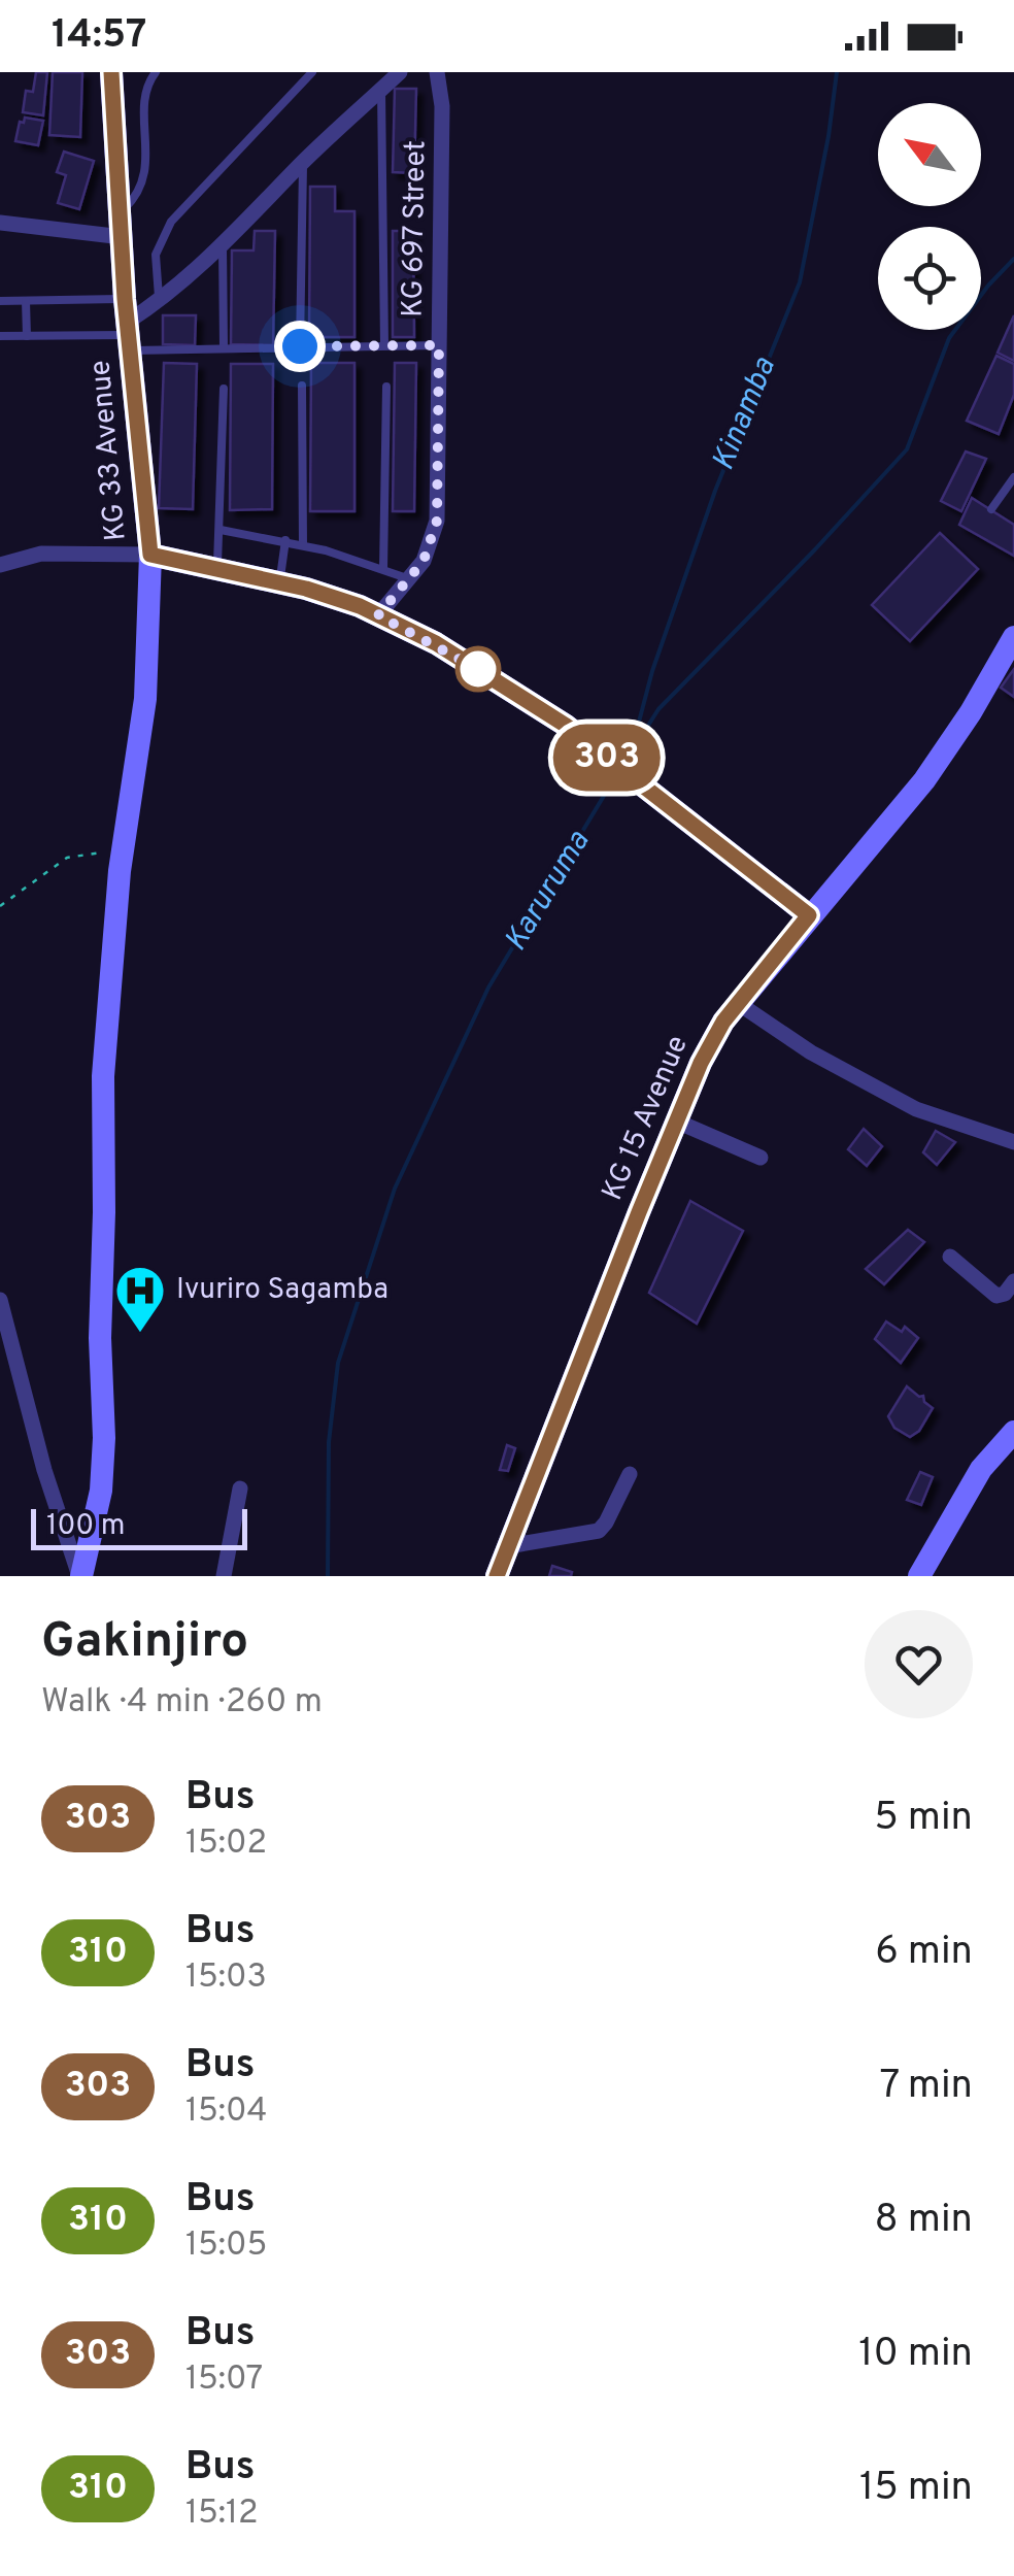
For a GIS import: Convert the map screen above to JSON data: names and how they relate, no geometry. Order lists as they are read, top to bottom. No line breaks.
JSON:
{"streets":{"main road":["KG 33 Avenue","KG 15 Avenue"],"street":["KG 697 Street"]},"crossings":[["KG 697 Street","KG 33 Avenue"],["KG 33 Avenue","KG 15 Avenue"]],"water":["Kinamba","Karuruma"],"places":{"hospital":["Ivuriro Sagamba"]},"lines":["bus line 303"],"scale_bar":"100 m","north":"top left","page":{"status":"14:57","on_map":"303","scale":"100 m","heading":["Gakinjiro","Walk · 4 min · 260 m"],"list":[{"mark":"303","name":"Bus","note":"15:02","value":"5 min"},{"mark":"310","name":"Bus","note":"15:03","value":"6 min"},{"mark":"303","name":"Bus","note":"15:04","value":"7 min"},{"mark":"310","name":"Bus","note":"15:05","value":"8 min"},{"mark":"303","name":"Bus","note":"15:07","value":"10 min"},{"mark":"310","name":"Bus","note":"15:12","value":"15 min"}]}}
